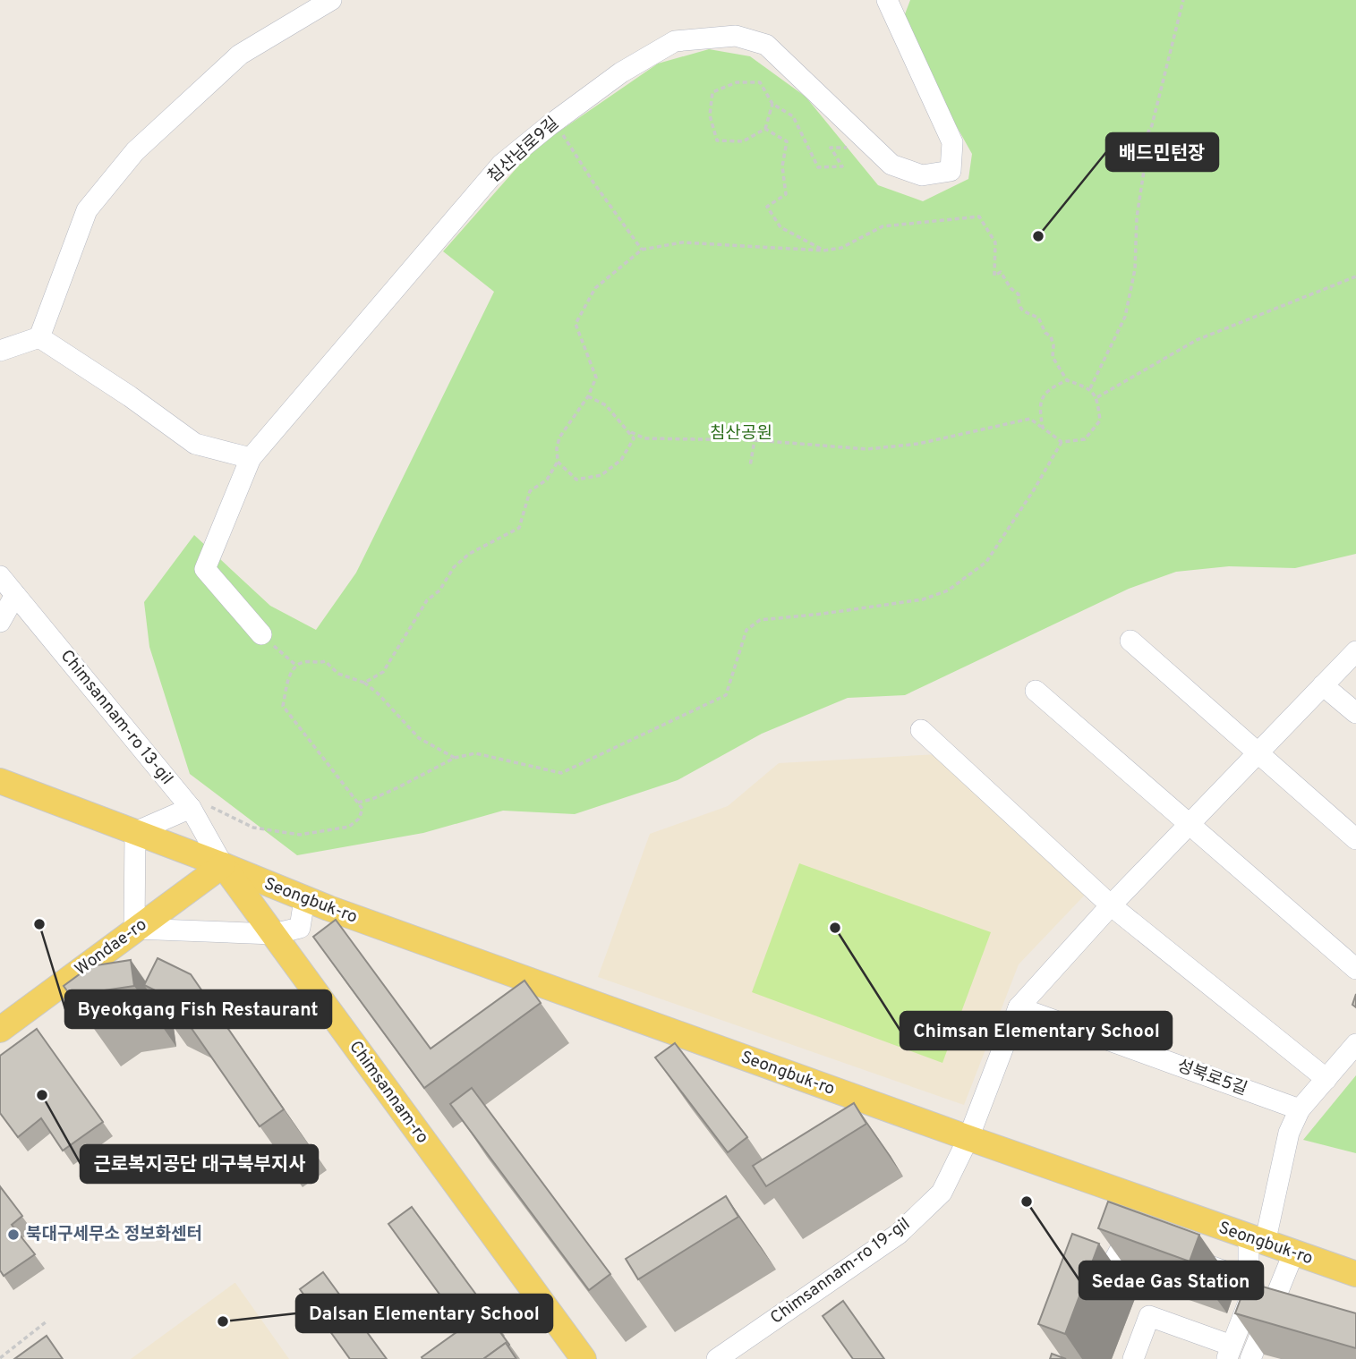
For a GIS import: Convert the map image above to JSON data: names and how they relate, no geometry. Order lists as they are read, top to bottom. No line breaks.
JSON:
{"streets":{"main road":["Seongbuk-ro","Wondae-ro","Chimsannam-ro"],"street":["침산남로9길","Chimsannam-ro 13-gil","성북로5길","Chimsannam-ro 19-gil"]},"crossings":[["Chimsannam-ro 13-gil","Seongbuk-ro"],["Chimsannam-ro 13-gil","Wondae-ro"],["Chimsannam-ro 13-gil","Chimsannam-ro"],["Seongbuk-ro","Wondae-ro"],["Seongbuk-ro","Chimsannam-ro"],["Seongbuk-ro","Chimsannam-ro 19-gil"],["Wondae-ro","Chimsannam-ro"]],"parks":["침산공원"],"places":["배드민턴장","Byeokgang Fish Restaurant","Chimsan Elementary School","근로복지공단 대구북부지사","Sedae Gas Station","북대구세무소 정보화센터","Dalsan Elementary School"]}
